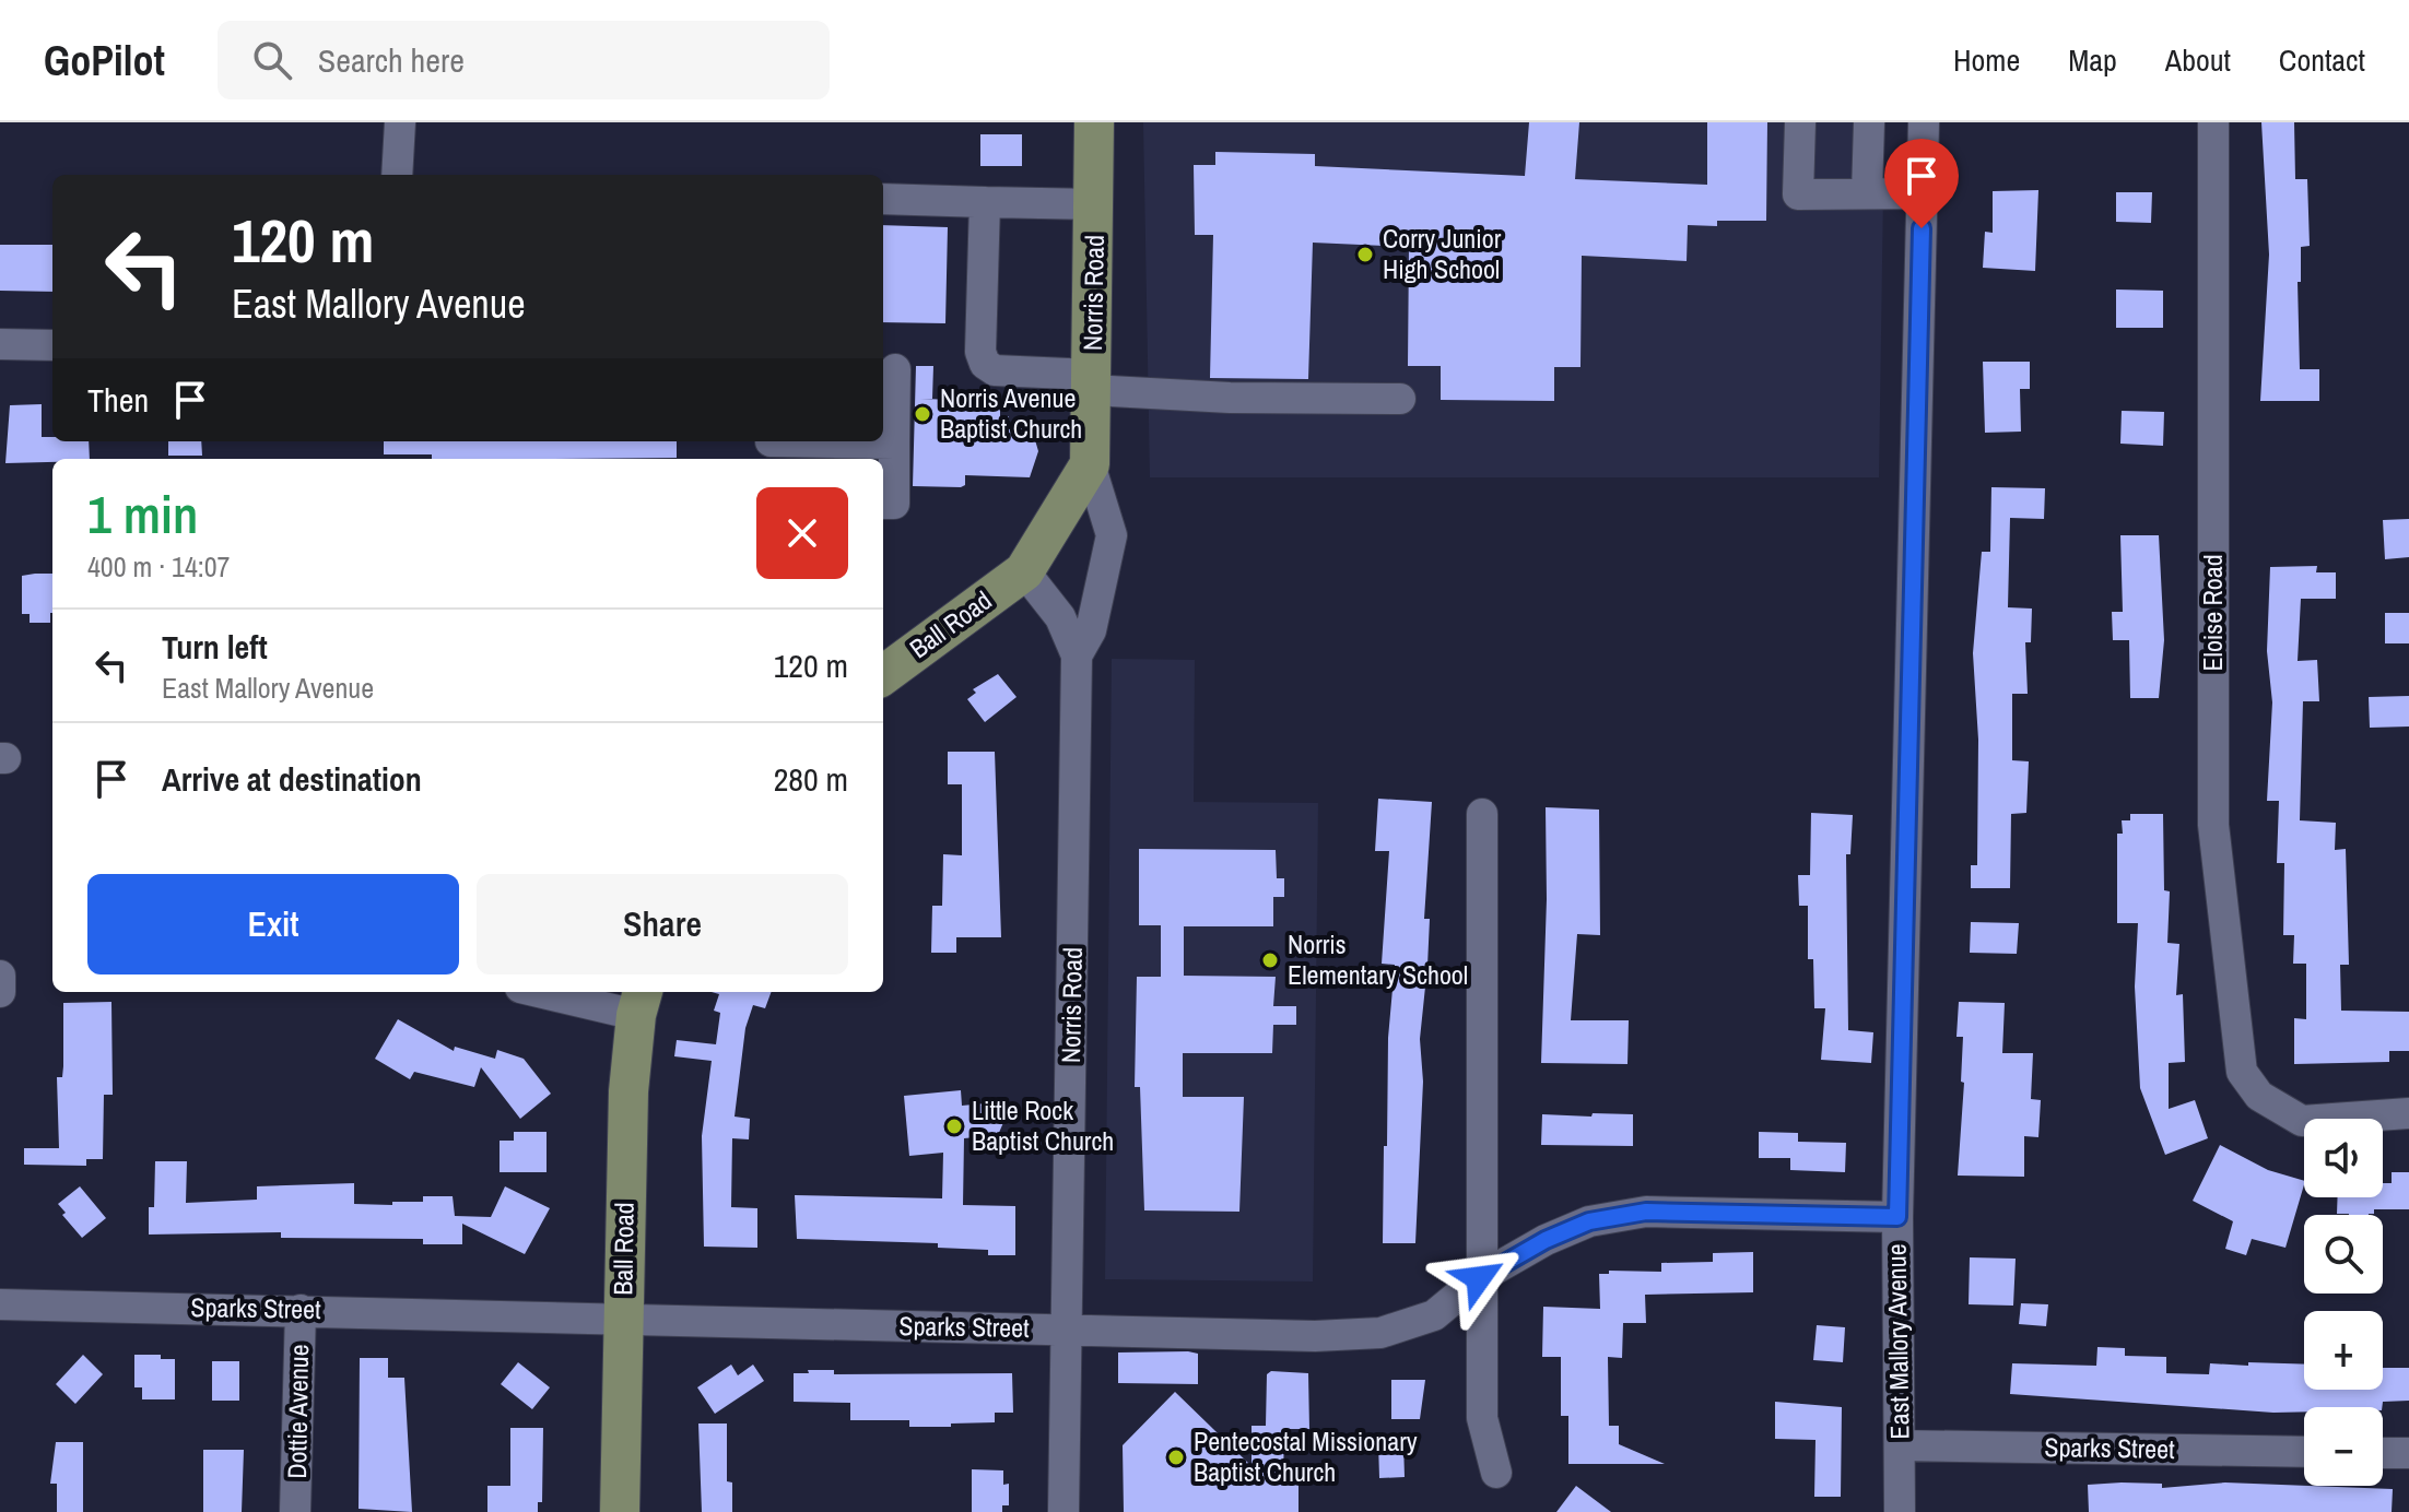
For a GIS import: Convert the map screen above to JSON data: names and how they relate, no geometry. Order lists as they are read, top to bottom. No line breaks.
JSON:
{"streets":{"main road":["Norris Road","Ball Road"],"street":["Eloise Road","Sparks Street","East Mallory Avenue","Dottie Avenue"]},"crossings":[["Norris Road","Ball Road"],["Norris Road","Sparks Street"],["Ball Road","Sparks Street"],["Sparks Street","East Mallory Avenue"],["Sparks Street","Dottie Avenue"]],"places":["Corry Junior High School","Norris Avenue Baptist Church","Norris Elementary School","Little Rock Baptist Church","Pentecostal Missionary Baptist Church"],"page":{"header":"GoPilot","search":"Search here","nav":["Home","Map","About","Contact"],"turn":["120 m","East Mallory Avenue"],"then":"Then","heading":["1 min","400 m · 14:07"],"list":[{"name":"Turn left","note":"East Mallory Avenue","value":"120 m"},{"name":"Arrive at destination","value":"280 m"}],"buttons":["Exit","Share"],"map_buttons":["+","−"]}}
